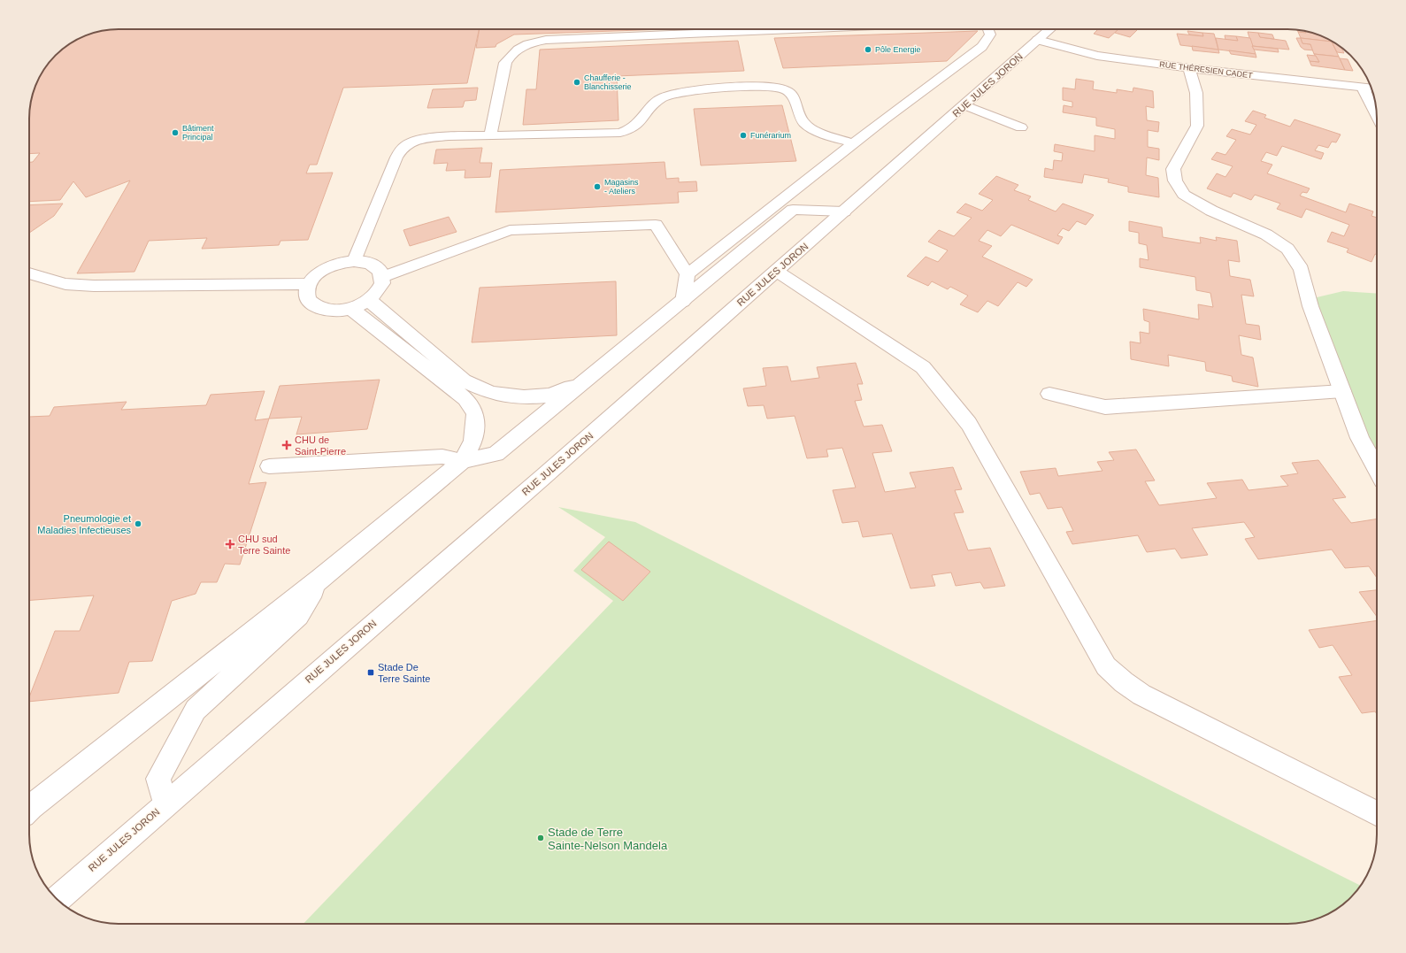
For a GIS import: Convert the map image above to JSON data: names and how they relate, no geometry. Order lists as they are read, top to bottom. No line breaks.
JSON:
{"streets":{"street":["RUE THÉRESIEN CADET","RUE JULES JORON"]},"crossings":[["RUE THÉRESIEN CADET","RUE JULES JORON"]],"places":{"other":["Pôle Energie","Chaufferie - Blanchisserie","Bâtiment Principal","Funérarium","Magasins - Ateliers","Pneumologie et Maladies Infectieuses","Stade de Terre Sainte-Nelson Mandela"],"health":["CHU de Saint-Pierre","CHU sud Terre Sainte"],"transit":["Stade De Terre Sainte"]}}
